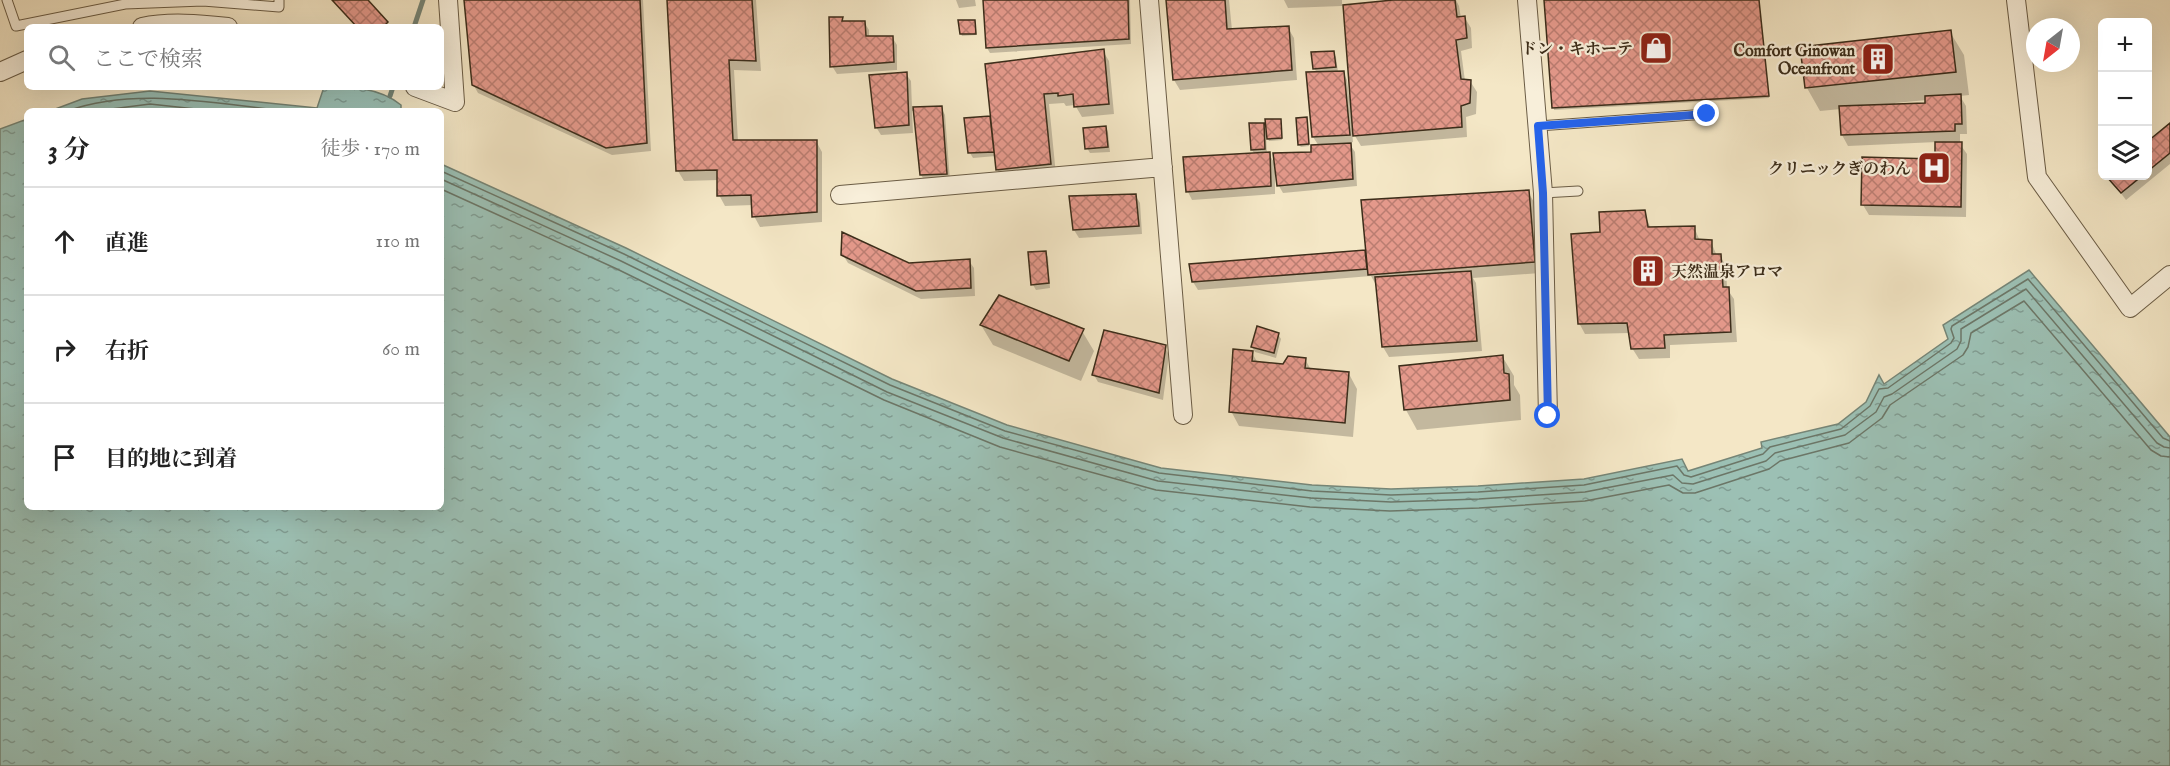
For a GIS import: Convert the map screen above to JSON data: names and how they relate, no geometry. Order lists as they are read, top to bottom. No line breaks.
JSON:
{"places":{"shop":["ドン・キホーテ"],"building":["Comfort Ginowan Oceanfront","天然温泉アロマ"],"hospital":["クリニックぎのわん"]},"north":"bottom left","page":{"map_buttons":["+","−"],"search":"ここで検索","heading":["3 分","徒歩 · 170 m"],"list":[["直進","110 m"],["右折","60 m"],"目的地に到着"]}}
